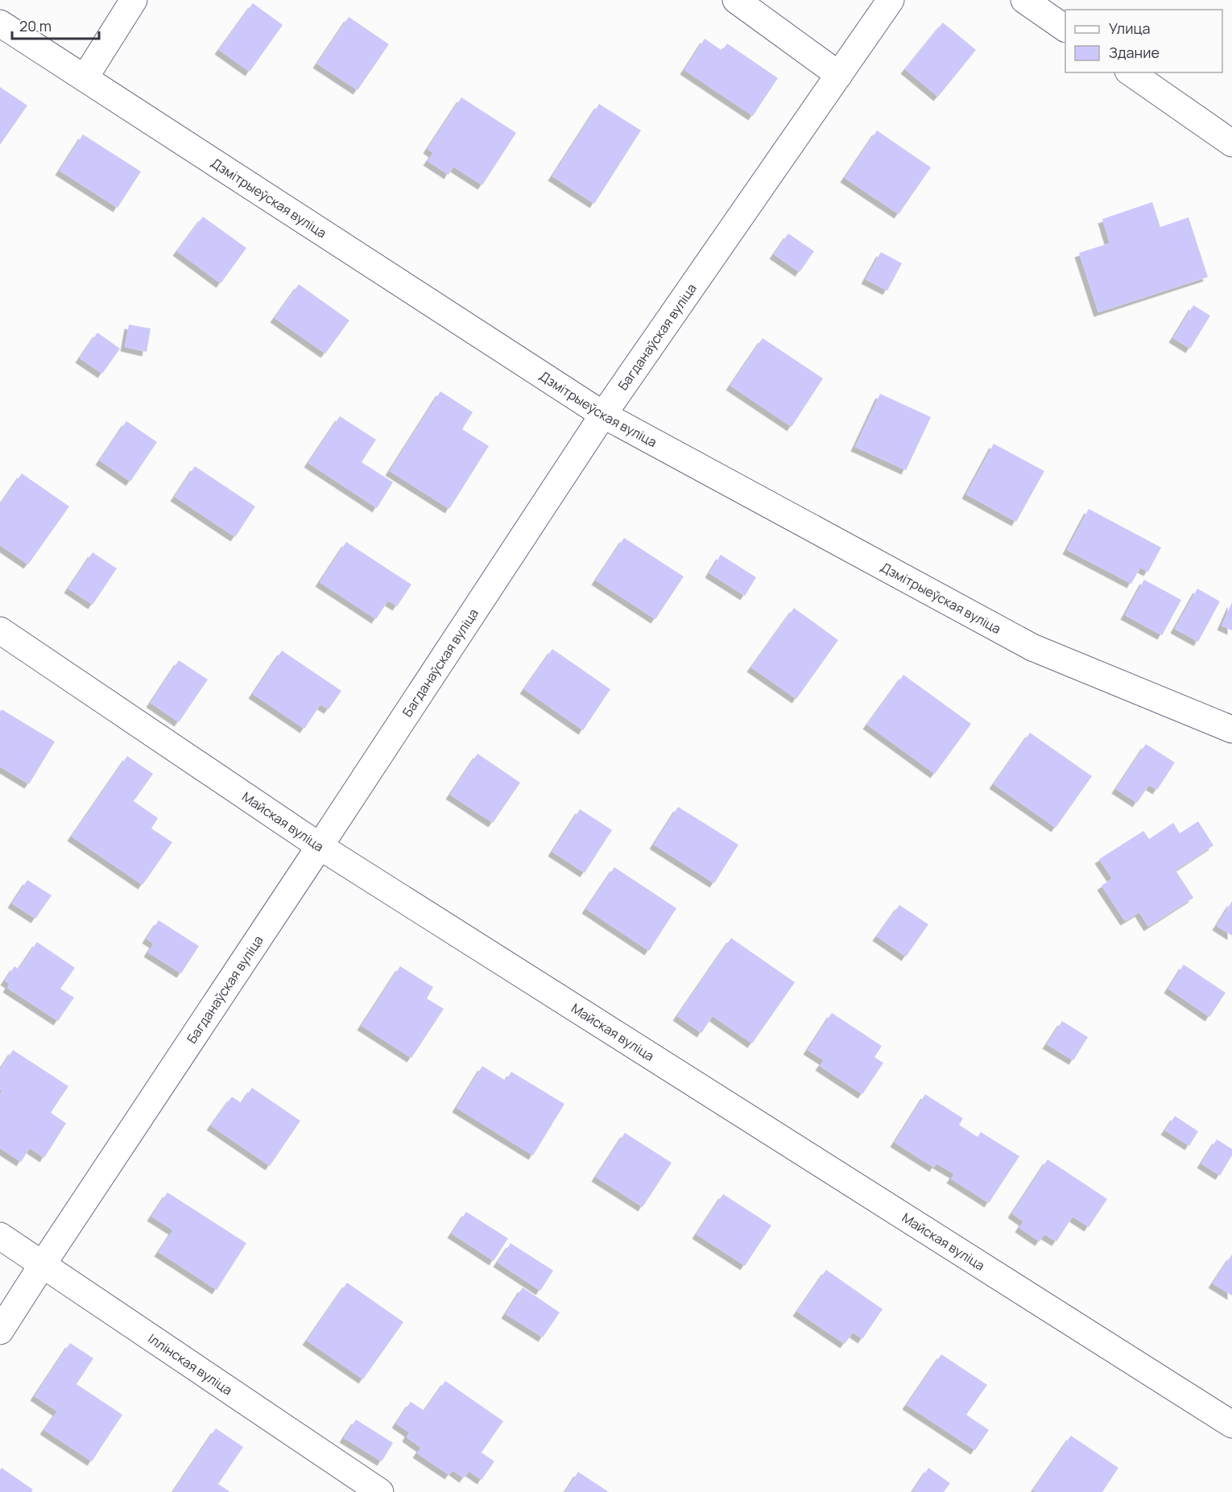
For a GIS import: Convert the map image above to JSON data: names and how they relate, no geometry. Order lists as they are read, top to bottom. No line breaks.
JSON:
{"streets":{"street":["Дзмітрыеўская вуліца","Багданаўская вуліца","Майская вуліца","Іллінская вуліца"]},"crossings":[["Дзмітрыеўская вуліца","Багданаўская вуліца"],["Багданаўская вуліца","Майская вуліца"],["Багданаўская вуліца","Іллінская вуліца"]],"legend":["Улица","Здание"],"scale_bar":"20 m"}
